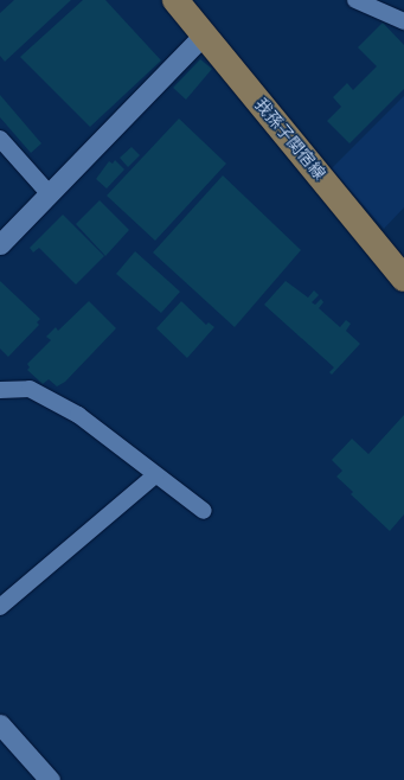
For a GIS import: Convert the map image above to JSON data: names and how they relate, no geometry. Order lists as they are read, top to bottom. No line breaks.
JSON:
{"streets":{"main road":["我孫子関宿線"]}}
